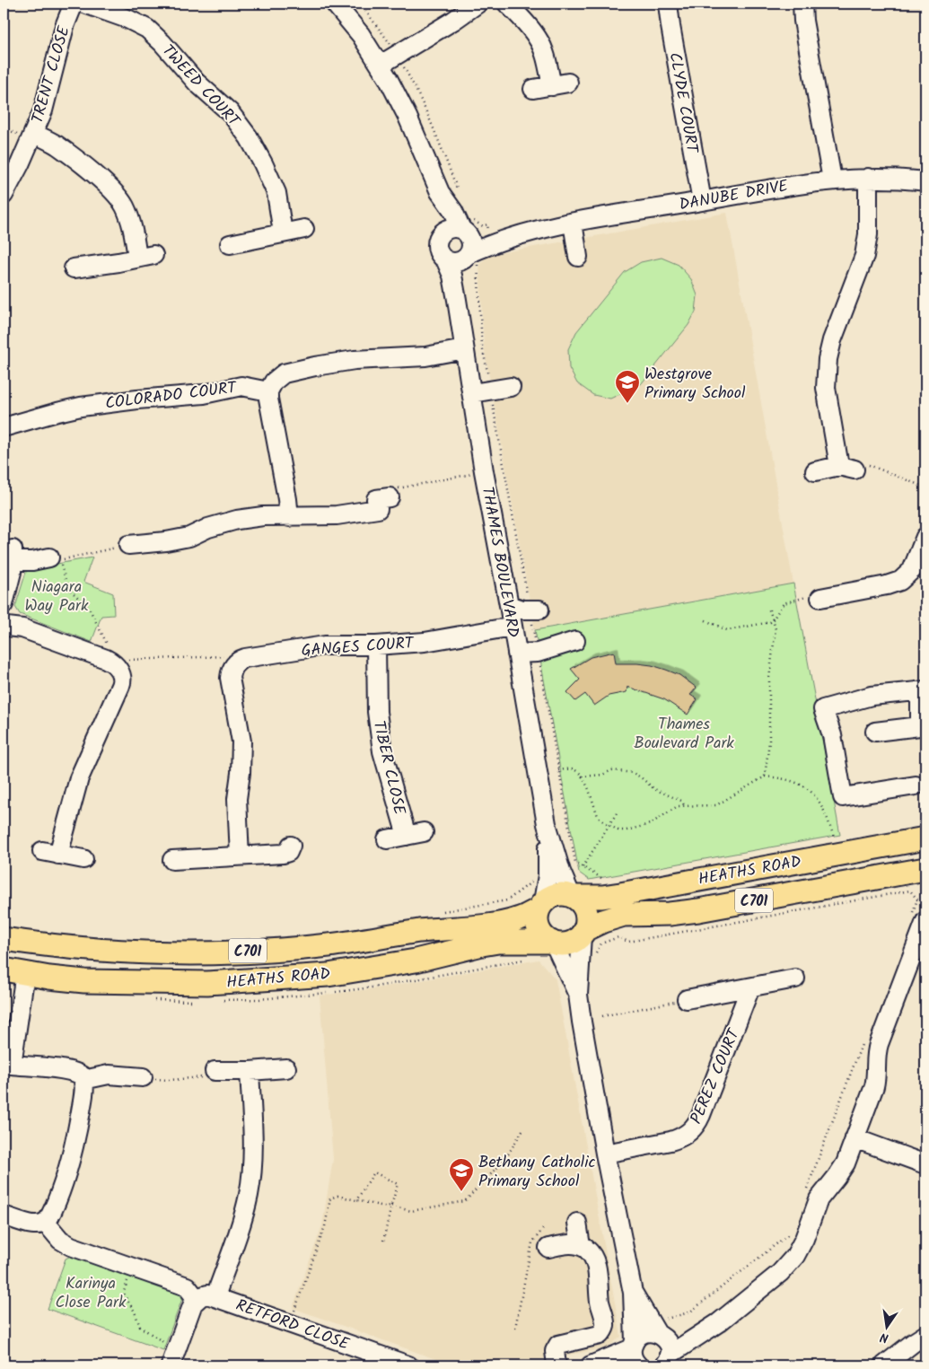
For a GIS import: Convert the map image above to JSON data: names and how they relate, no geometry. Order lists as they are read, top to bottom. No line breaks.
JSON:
{"streets":{"main road":["HEATHS ROAD","C701"],"street":["TRENT CLOSE","TWEED COURT","CLYDE COURT","DANUBE DRIVE","COLORADO COURT","THAMES BOULEVARD","GANGES COURT","TIBER CLOSE","PEREZ COURT","RETFORD CLOSE"]},"crossings":[["CLYDE COURT","DANUBE DRIVE"],["DANUBE DRIVE","THAMES BOULEVARD"],["THAMES BOULEVARD","GANGES COURT"],["THAMES BOULEVARD","HEATHS ROAD"],["THAMES BOULEVARD","C701"],["GANGES COURT","TIBER CLOSE"],["HEATHS ROAD","C701"]],"parks":["Niagara Way Park","Thames Boulevard Park","Karinya Close Park"],"places":{"school or university":["Westgrove Primary School","Bethany Catholic Primary School"]},"north":"bottom"}
